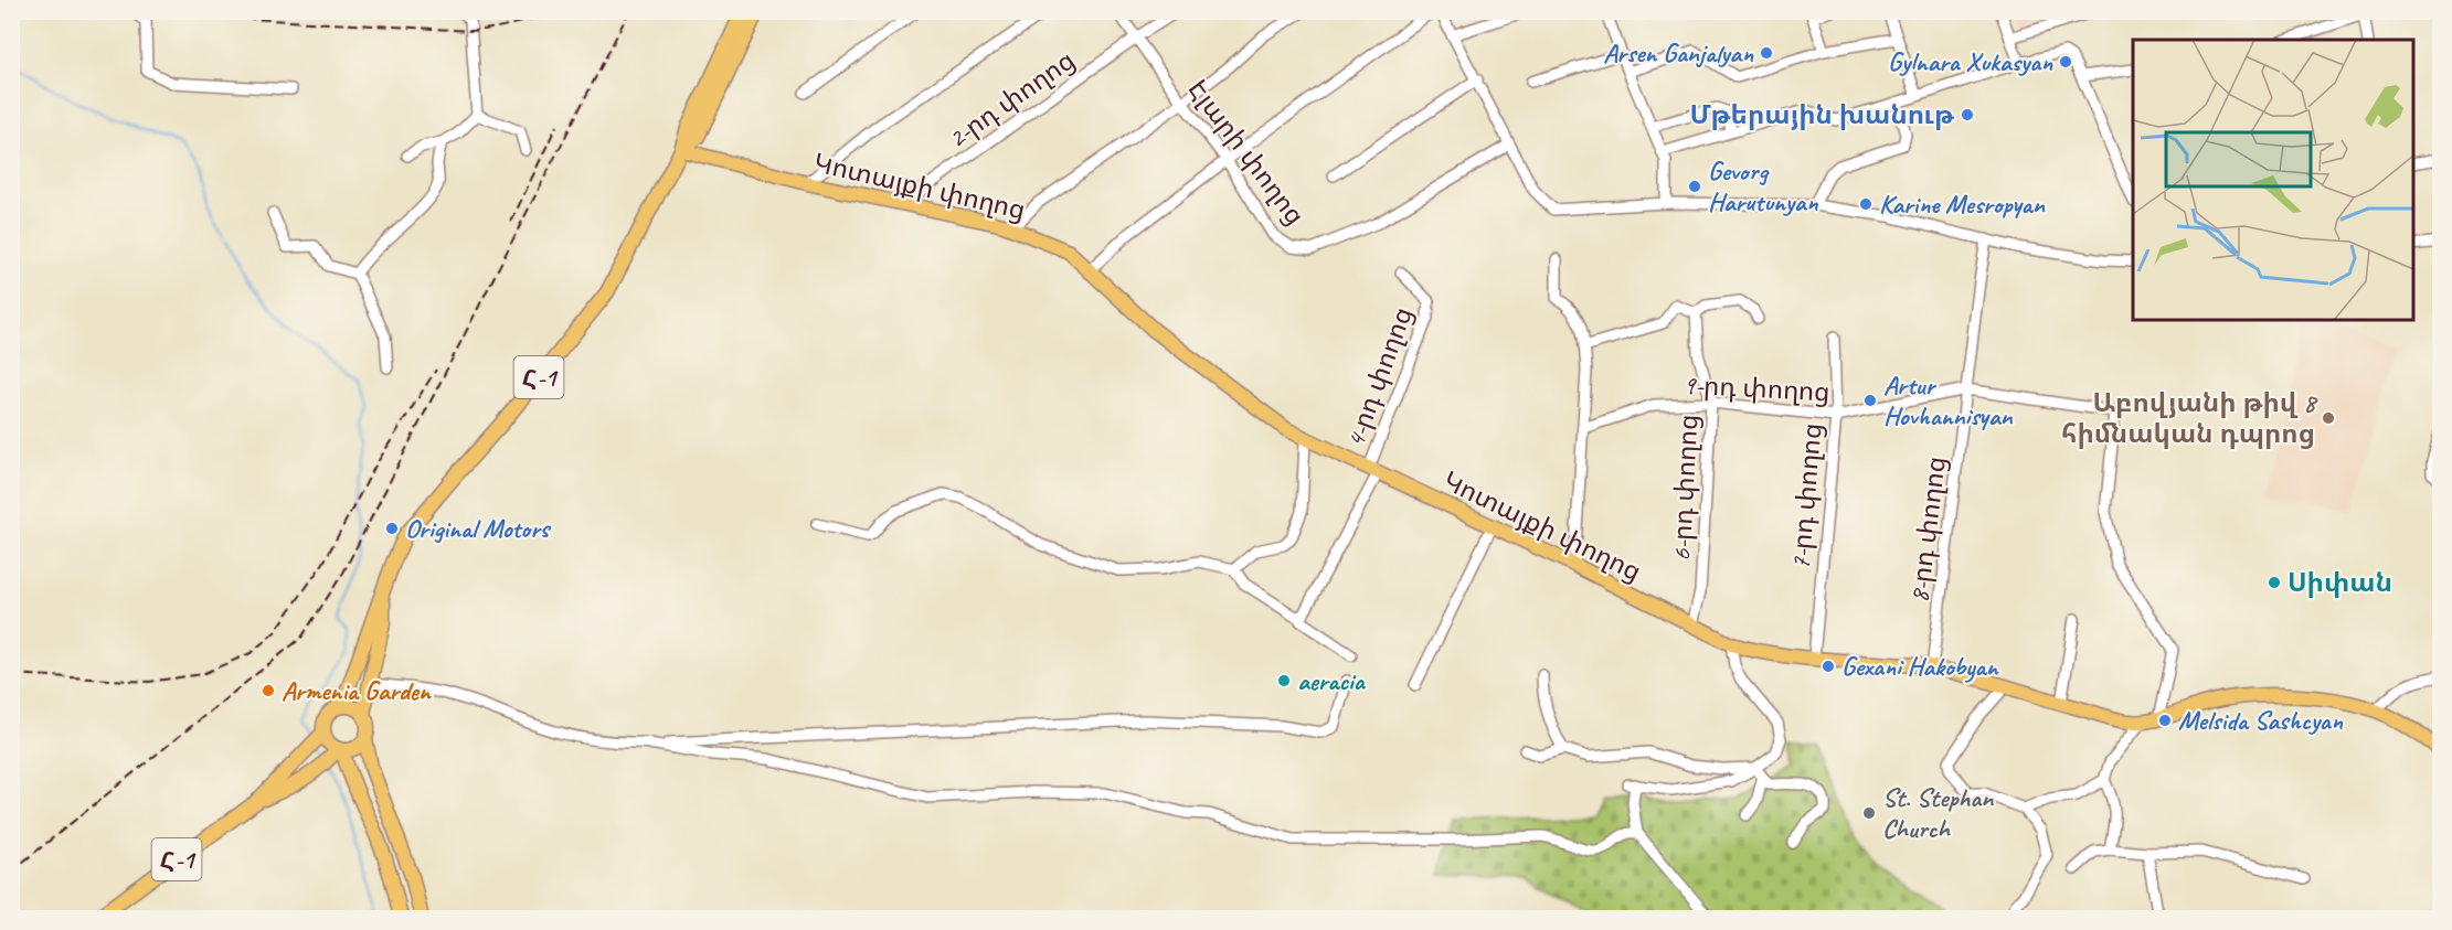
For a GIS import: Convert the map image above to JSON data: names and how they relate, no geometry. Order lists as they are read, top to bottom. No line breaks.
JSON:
{"streets":{"main road":["Կոտայքի փողոց","Հ-1"],"street":["2-րդ փողոց","Էլարի փողոց","4-րդ փողոց","9-րդ փողոց","6-րդ փողոց","7-րդ փողոց","8-րդ փողոց"]},"crossings":[["2-րդ փողոց","Էլարի փողոց"],["2-րդ փողոց","Կոտայքի փողոց"],["Կոտայքի փողոց","Հ-1"],["Կոտայքի փողոց","4-րդ փողոց"],["Կոտայքի փողոց","9-րդ փողոց"],["Կոտայքի փողոց","6-րդ փողոց"],["Կոտայքի փողոց","7-րդ փողոց"],["Կոտայքի փողոց","8-րդ փողոց"],["9-րդ փողոց","6-րդ փողոց"],["9-րդ փողոց","7-րդ փողոց"],["9-րդ փողոց","8-րդ փողոց"]],"places":["Arsen Ganjalyan","Gylnara Xukasyan","Մթերային խանութ","Gevorg Harutunyan","Karine Mesropyan","Artur Hovhannisyan","Աբովյանի թիվ 8 հիմնական դպրոց","Original Motors","Սիփան","Gexani Hakobyan","aeracia","Armenia Garden","Melsida Sashcyan","St. Stephan Church"]}
